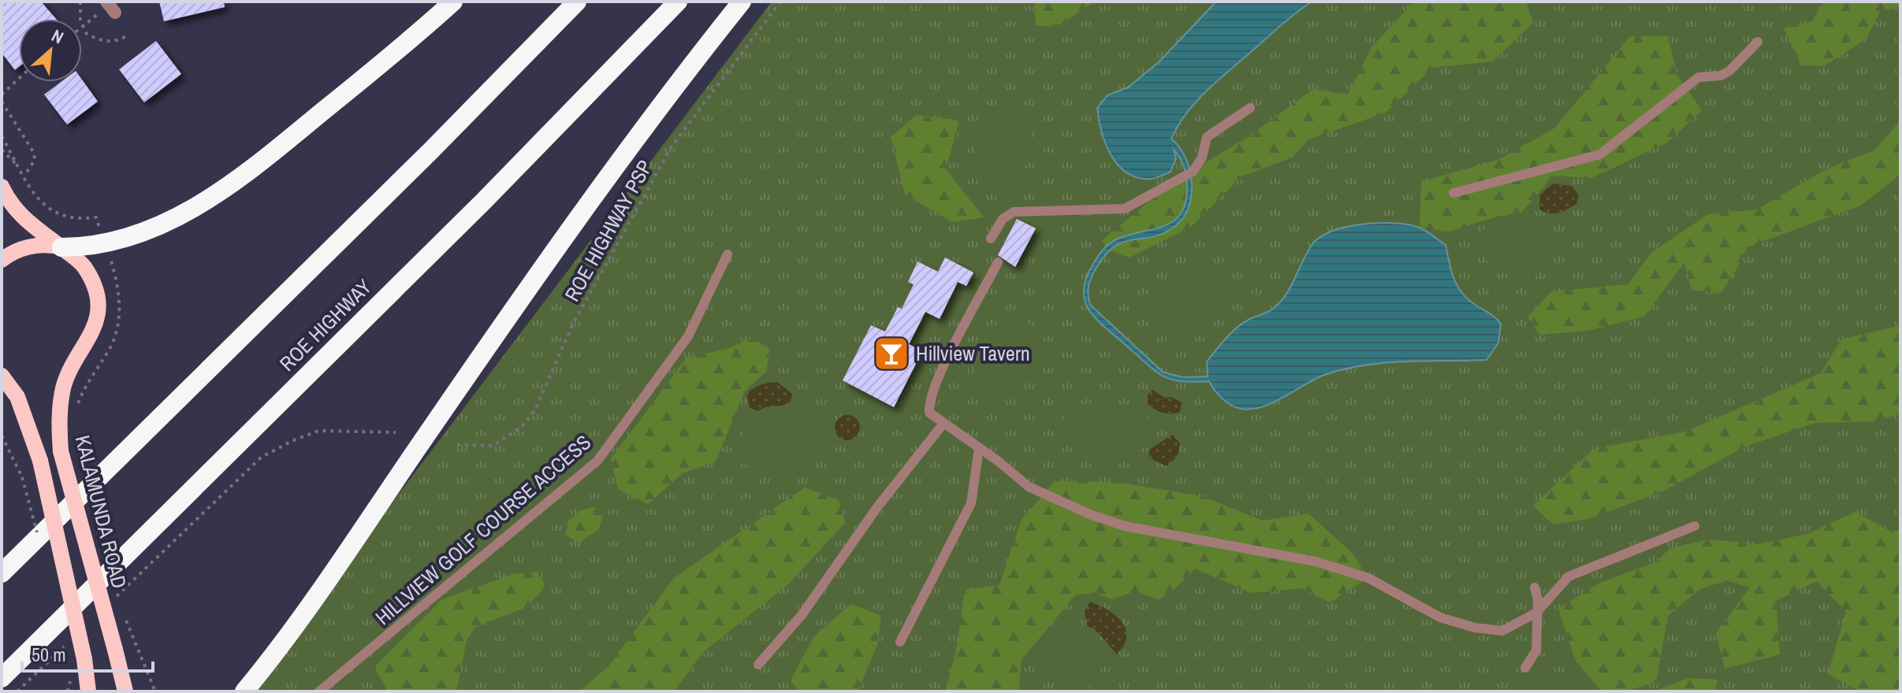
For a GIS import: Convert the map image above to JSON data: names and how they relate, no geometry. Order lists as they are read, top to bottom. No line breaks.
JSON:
{"streets":{"highway":["ROE HIGHWAY"],"main road":["KALAMUNDA ROAD"],"lane":["HILLVIEW GOLF COURSE ACCESS"],"path":["ROE HIGHWAY PSP"]},"places":{"bar":["Hillview Tavern"]},"scale_bar":"50 m","north":"top right"}
